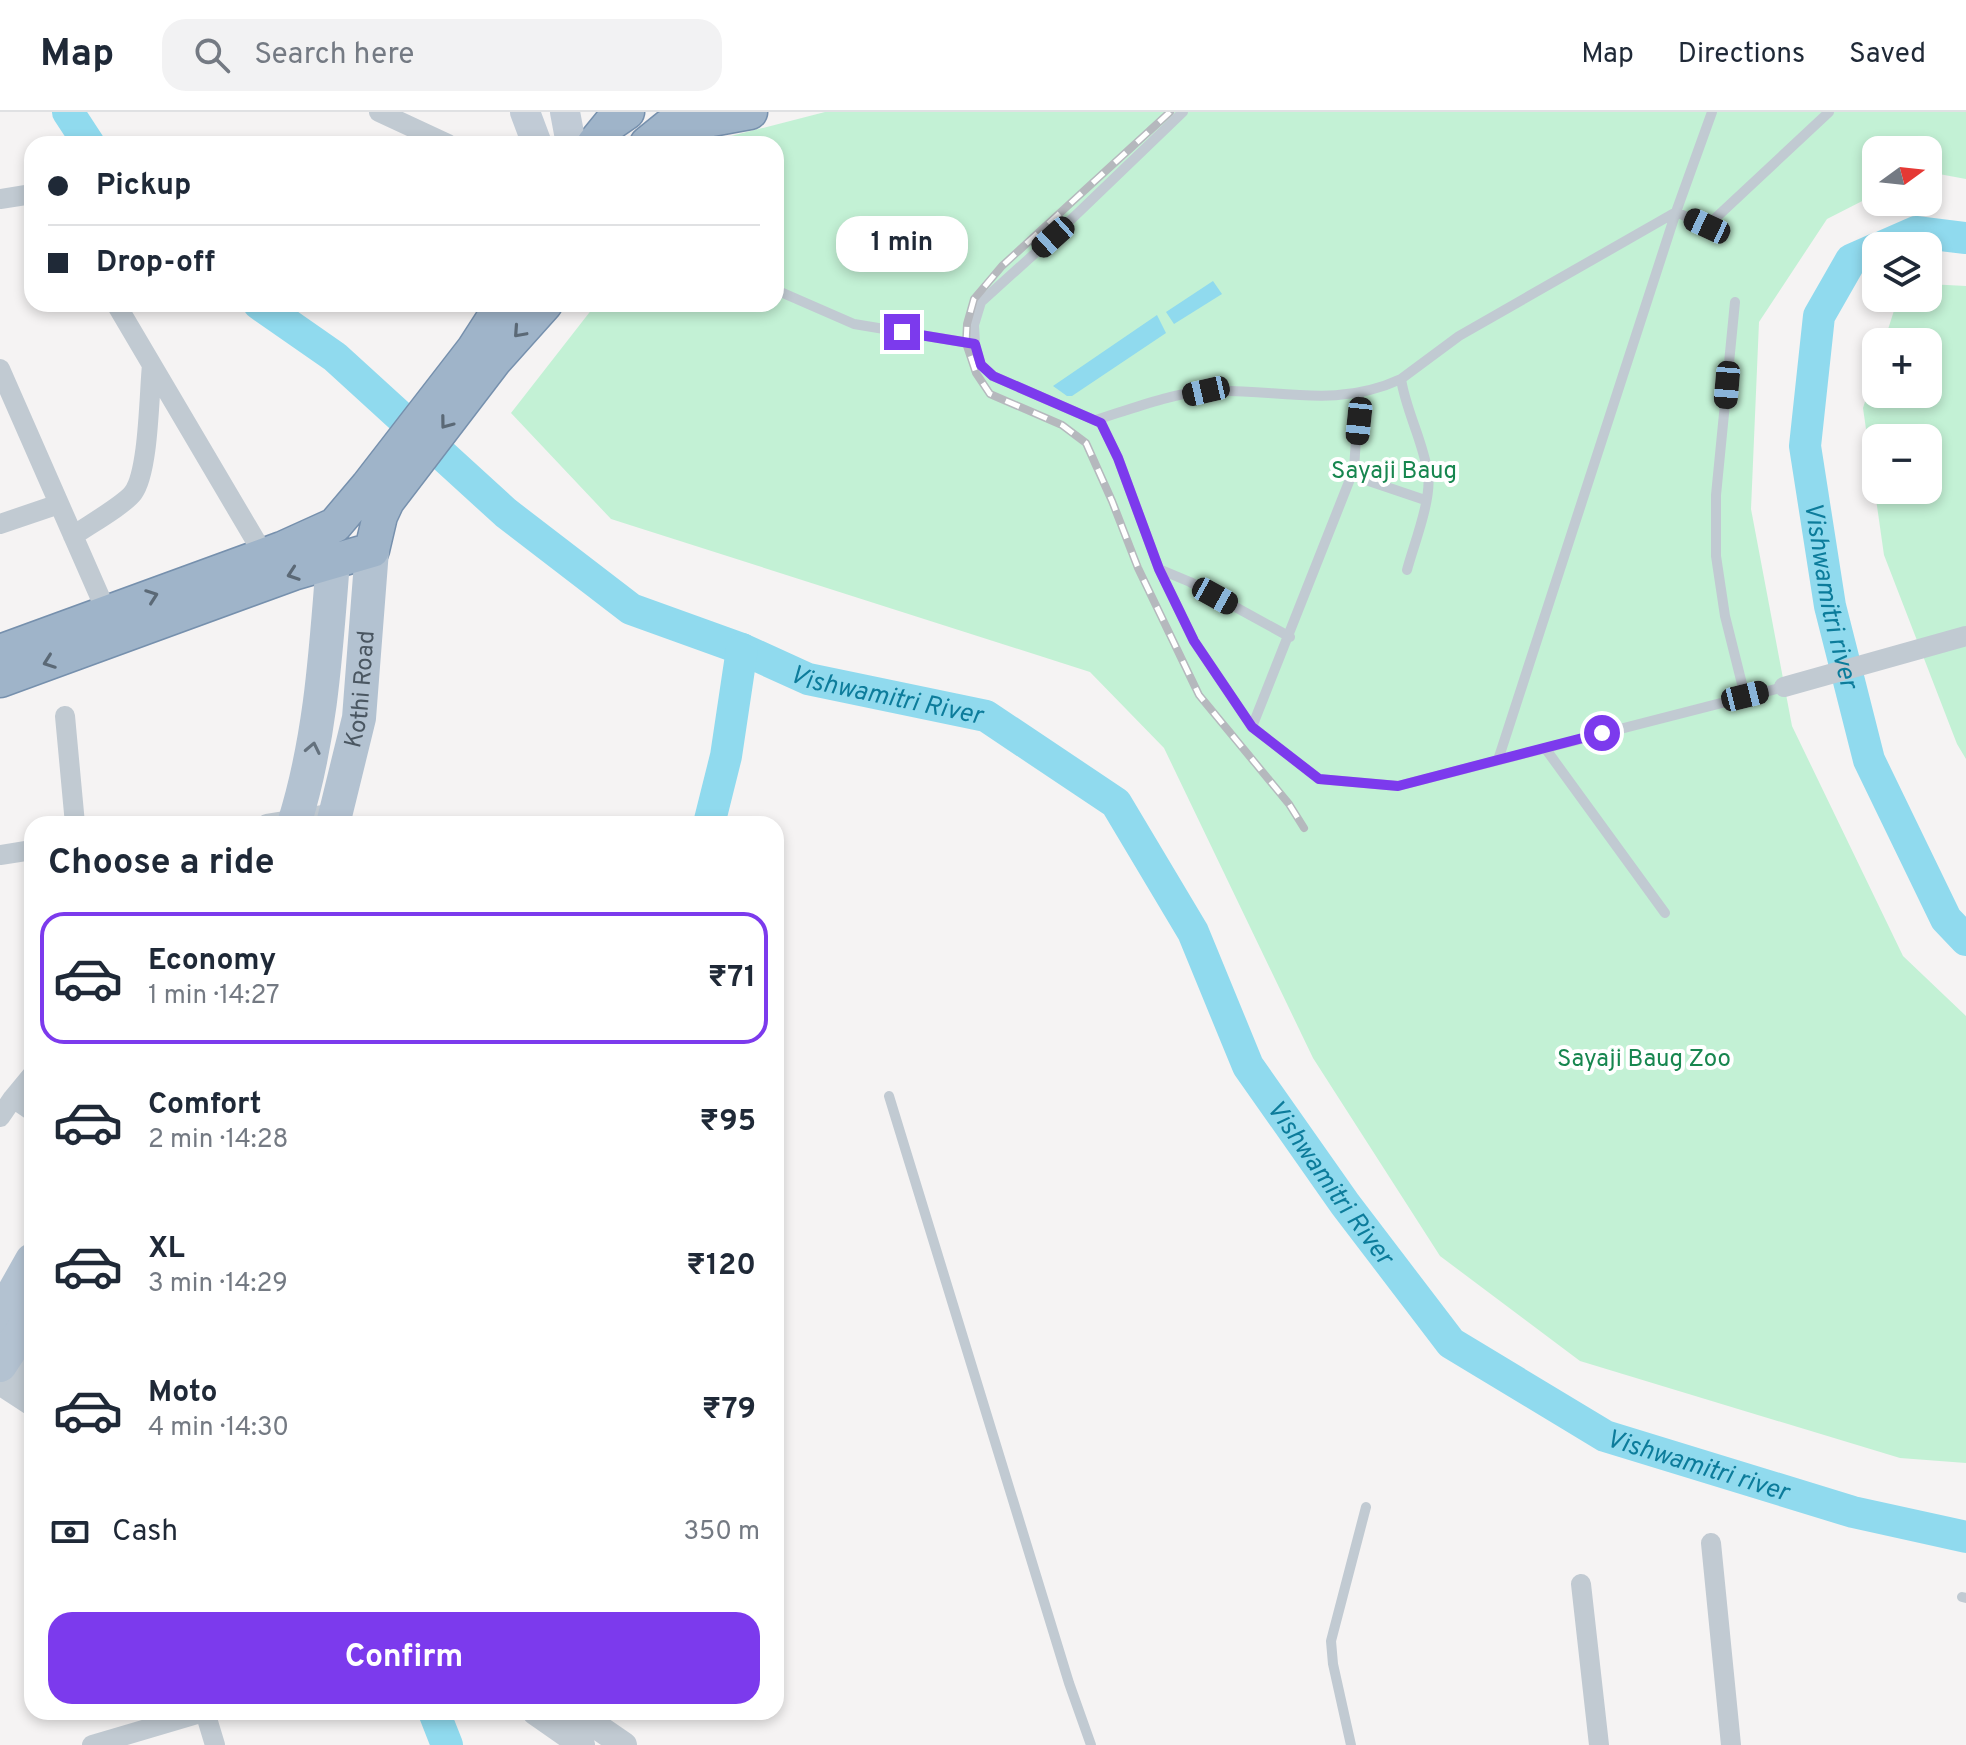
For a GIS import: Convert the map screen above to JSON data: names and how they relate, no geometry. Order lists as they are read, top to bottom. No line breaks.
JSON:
{"streets":{"main road":["Kothi Road"]},"water":["Vishwamitri river","Vishwamitri River"],"parks":["Sayaji Baug","Sayaji Baug Zoo"],"north":"right","page":{"header":"Map","search":"Search here","nav":["Map","Directions","Saved"],"map_buttons":["+","−"],"banner":["Pickup","Drop-off"],"bubble":"1 min","heading":"Choose a ride","list":[{"name":"Economy","note":"1 min · 14:27","value":"₹71"},{"name":"Comfort","note":"2 min · 14:28","value":"₹95"},{"name":"XL","note":"3 min · 14:29","value":"₹120"},{"name":"Moto","note":"4 min · 14:30","value":"₹79"}],"pay":["Cash","350 m"],"buttons":"Confirm"}}
